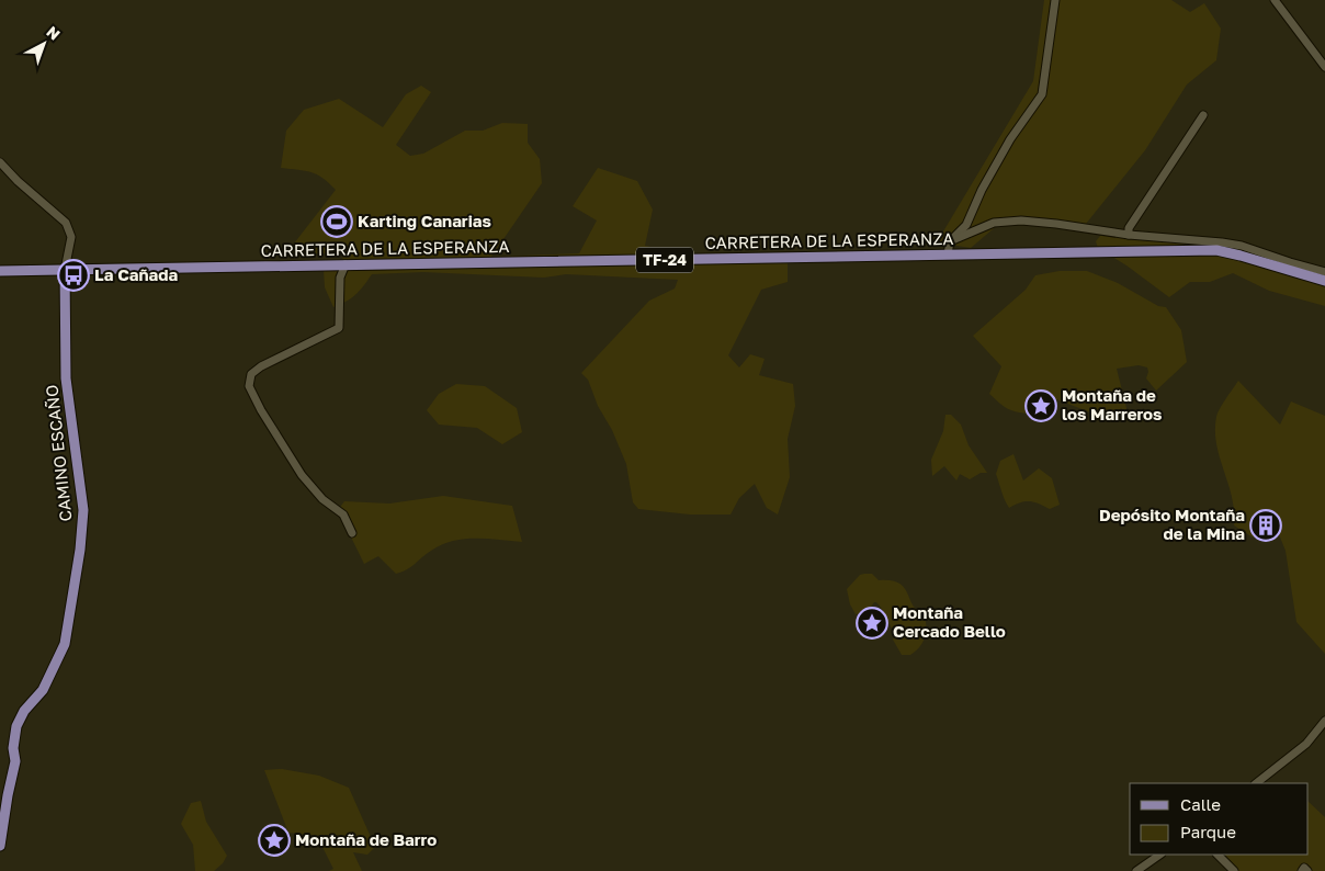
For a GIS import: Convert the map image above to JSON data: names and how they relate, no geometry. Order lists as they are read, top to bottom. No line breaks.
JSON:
{"streets":{"main road":["CARRETERA DE LA ESPERANZA","TF-24","CAMINO ESCAÑO"]},"crossings":[["CARRETERA DE LA ESPERANZA","CAMINO ESCAÑO"]],"places":{"sports":["Karting Canarias"],"bus stop":["La Cañada"],"place":["Montaña de los Marreros","Montaña Cercado Bello","Montaña de Barro"],"building":["Depósito Montaña de la Mina"]},"legend":["Calle","Parque"],"north":"top right"}
